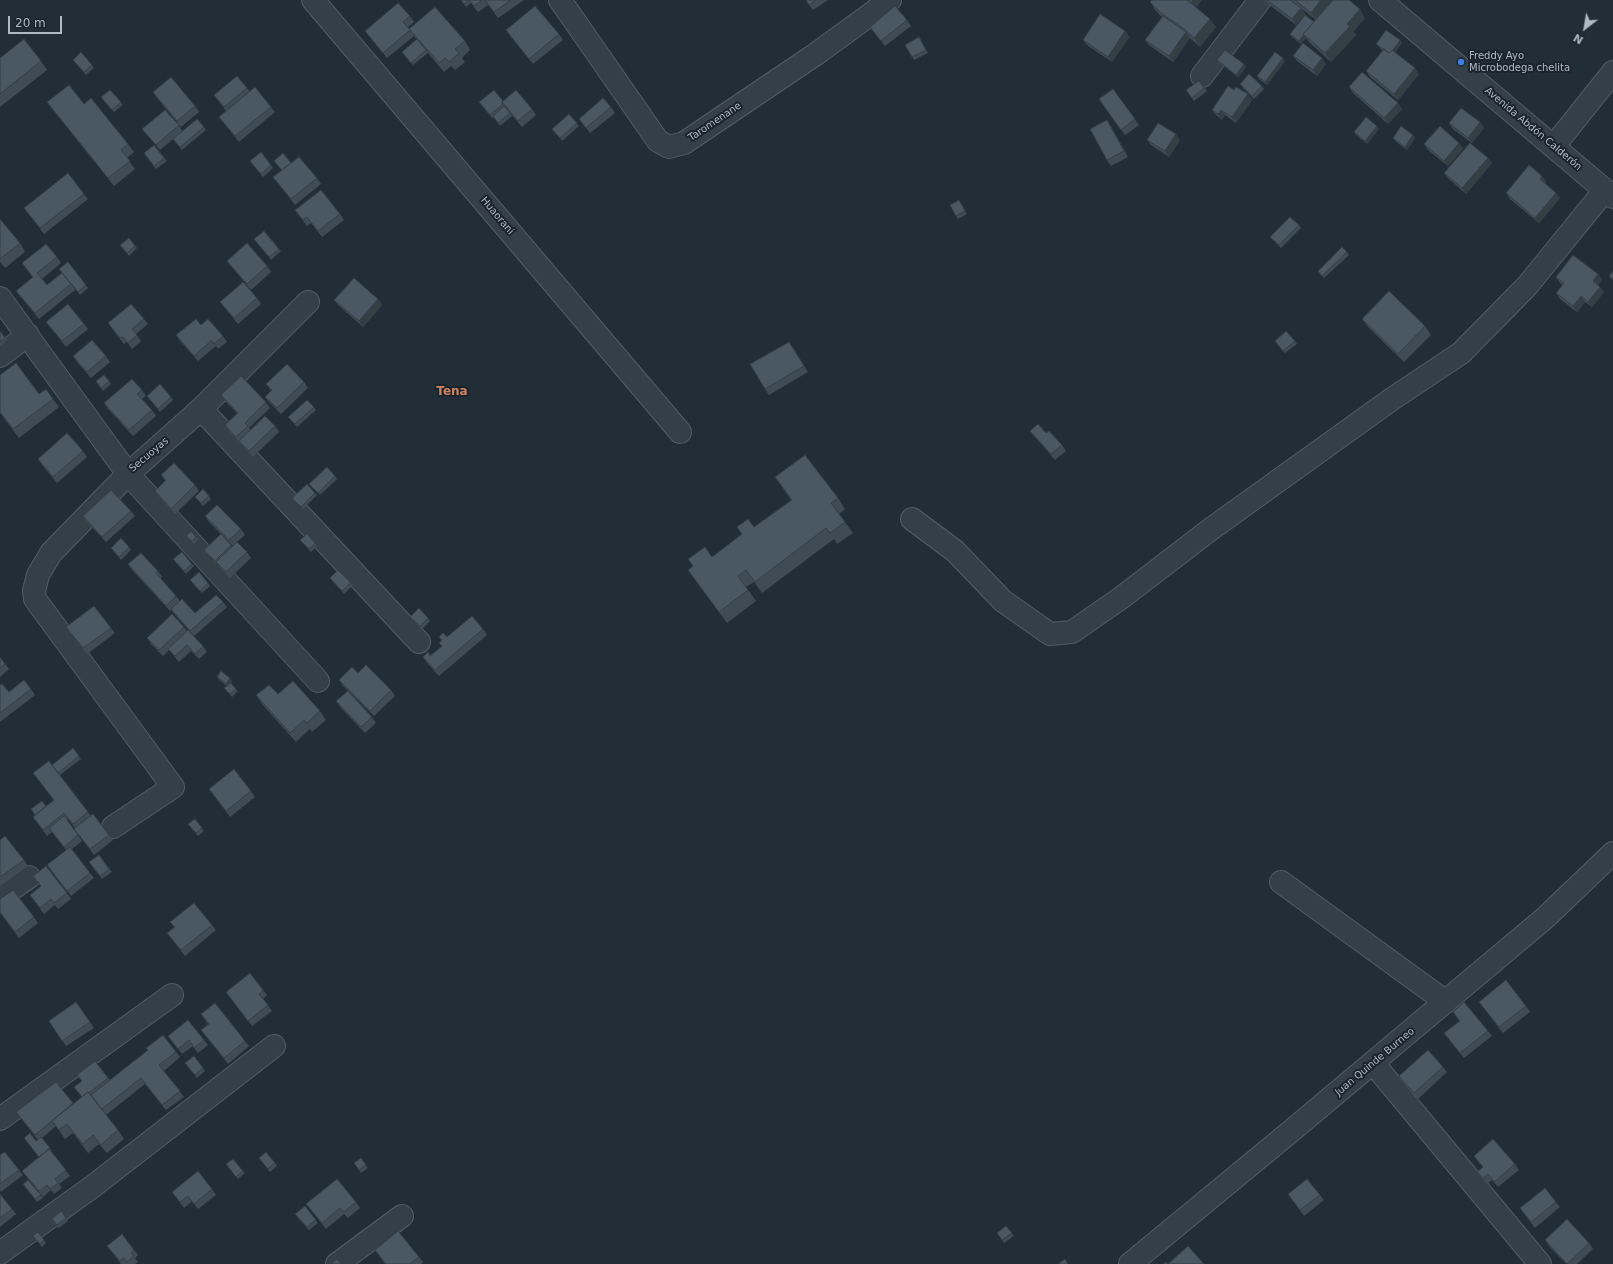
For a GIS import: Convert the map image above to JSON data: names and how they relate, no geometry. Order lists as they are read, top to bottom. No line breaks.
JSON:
{"streets":{"street":["Taromenane","Avenida Abdón Calderón","Huaorani","Secuoyas","Juan Quinde Burneo"]},"districts":["Tena"],"places":["Freddy Ayo Microbodega chelita"],"scale_bar":"20 m","north":"bottom left"}
